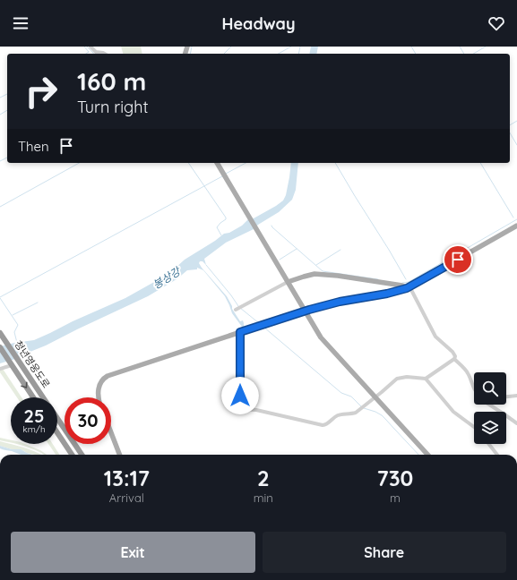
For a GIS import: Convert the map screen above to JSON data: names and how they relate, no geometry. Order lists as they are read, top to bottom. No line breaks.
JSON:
{"streets":{"highway":["청년영웅도로"]},"water":["봉상강"],"page":{"header":"Headway","turn":["160 m","Turn right"],"then":"Then","speed":"25 km/h","limit":"30","eta":["13:17","Arrival","2","min","730","m"],"buttons":["Exit","Share"]}}
